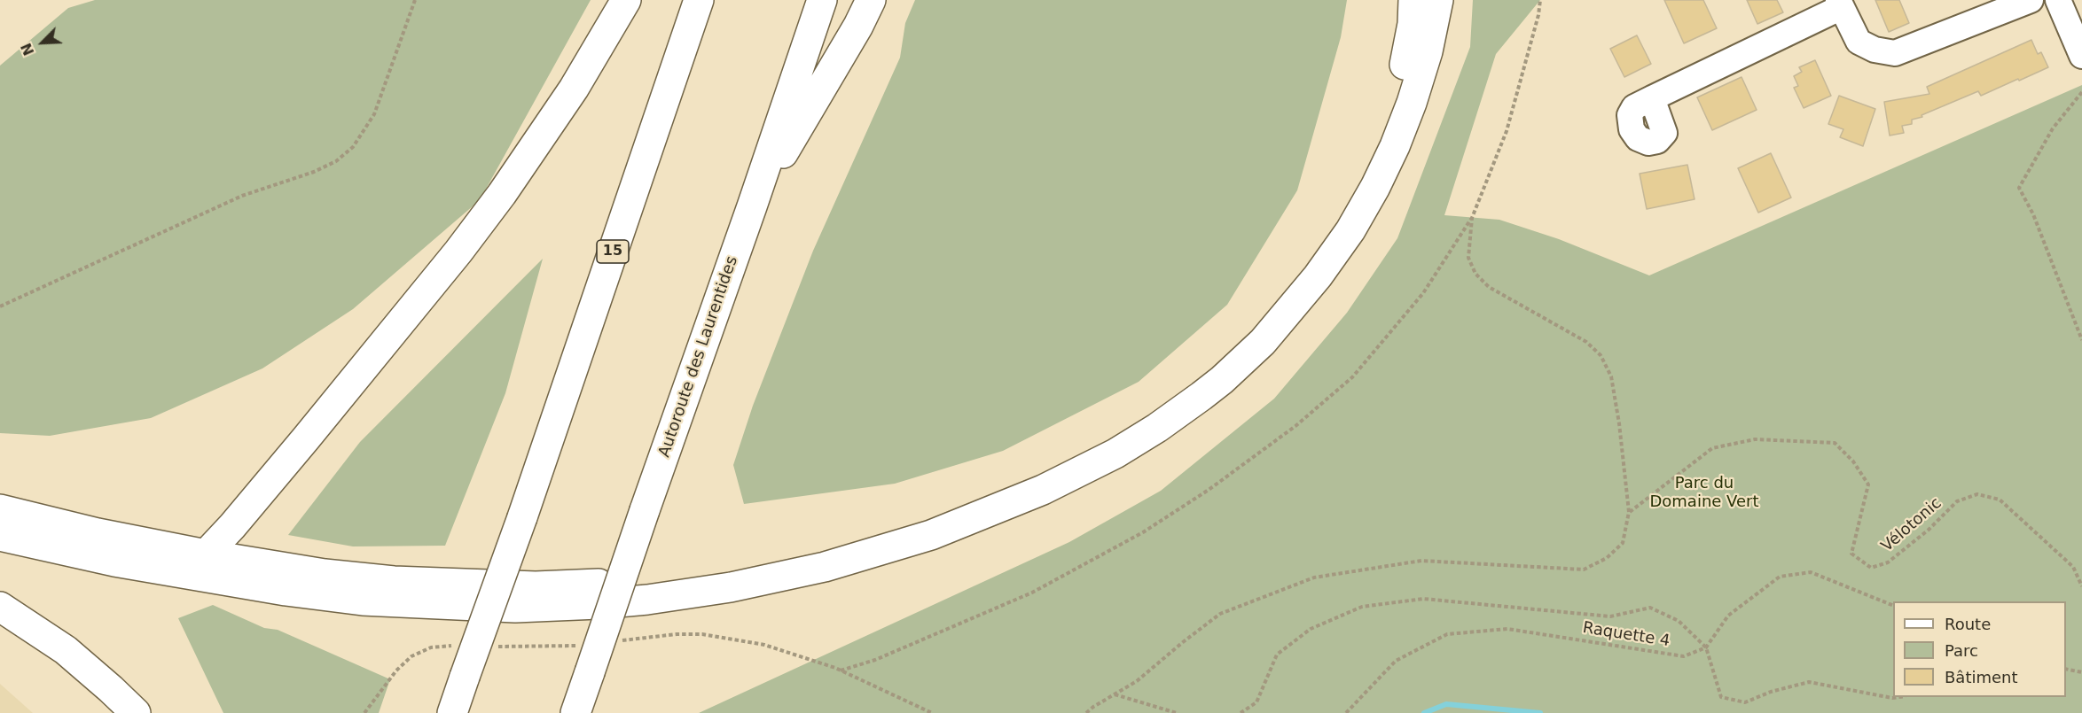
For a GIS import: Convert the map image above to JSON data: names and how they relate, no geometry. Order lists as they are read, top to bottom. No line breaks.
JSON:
{"streets":{"main road":["15","Autoroute des Laurentides"],"path":["Vélotonic","Raquette 4"]},"parks":["Parc du Domaine Vert"],"legend":["Route","Parc","Bâtiment"],"north":"bottom left"}
